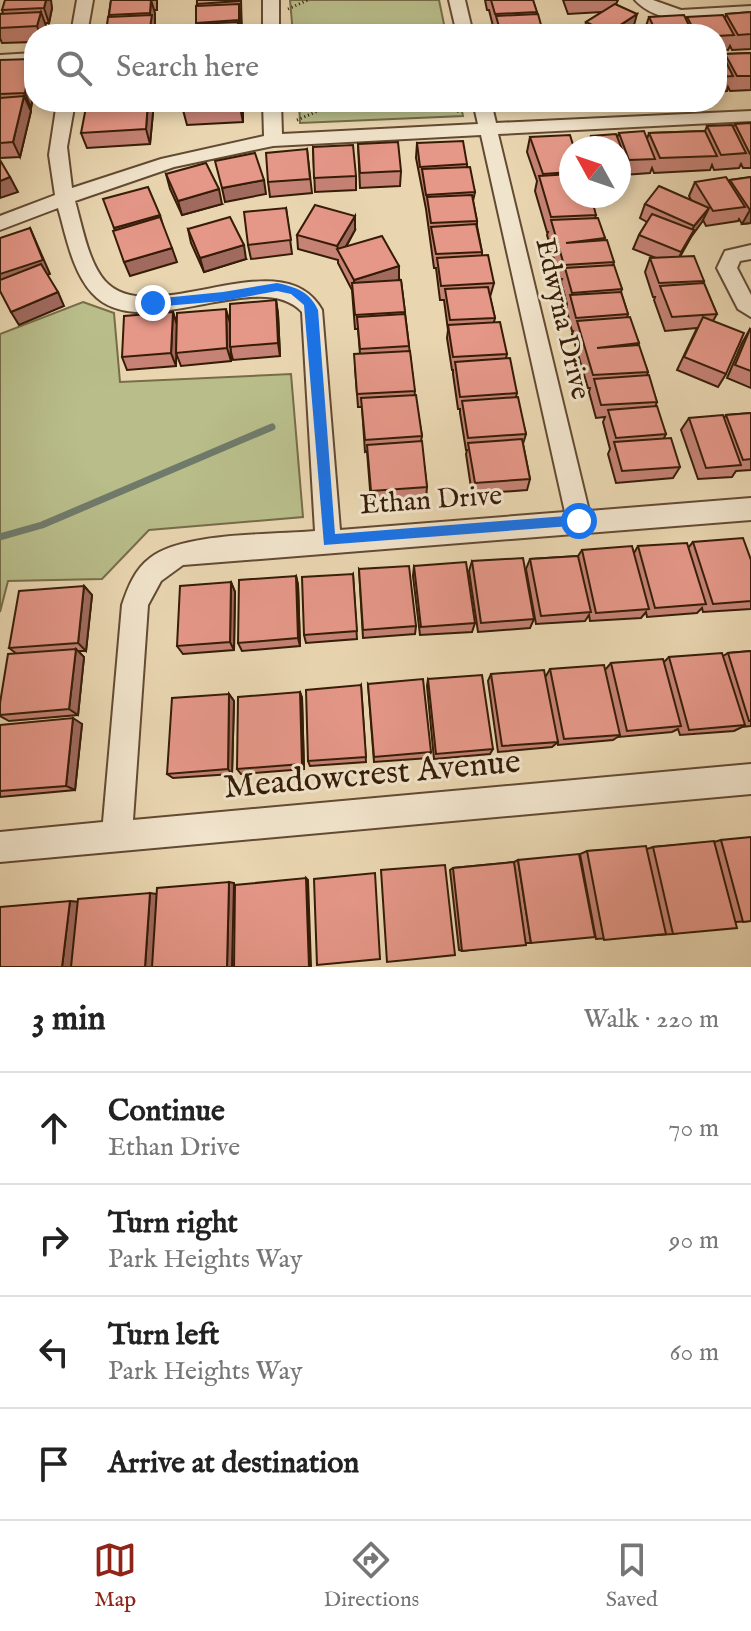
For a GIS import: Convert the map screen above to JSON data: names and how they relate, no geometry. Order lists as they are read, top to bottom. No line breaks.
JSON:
{"streets":{"street":["Edwyna Drive","Ethan Drive","Meadowcrest Avenue"]},"crossings":[["Edwyna Drive","Ethan Drive"],["Ethan Drive","Meadowcrest Avenue"]],"north":"top left","page":{"search":"Search here","heading":["3 min","Walk · 220 m"],"list":[["Continue","Ethan Drive","70 m"],["Turn right","Park Heights Way","90 m"],["Turn left","Park Heights Way","60 m"],"Arrive at destination"],"nav":["Map","Directions","Saved"]}}
